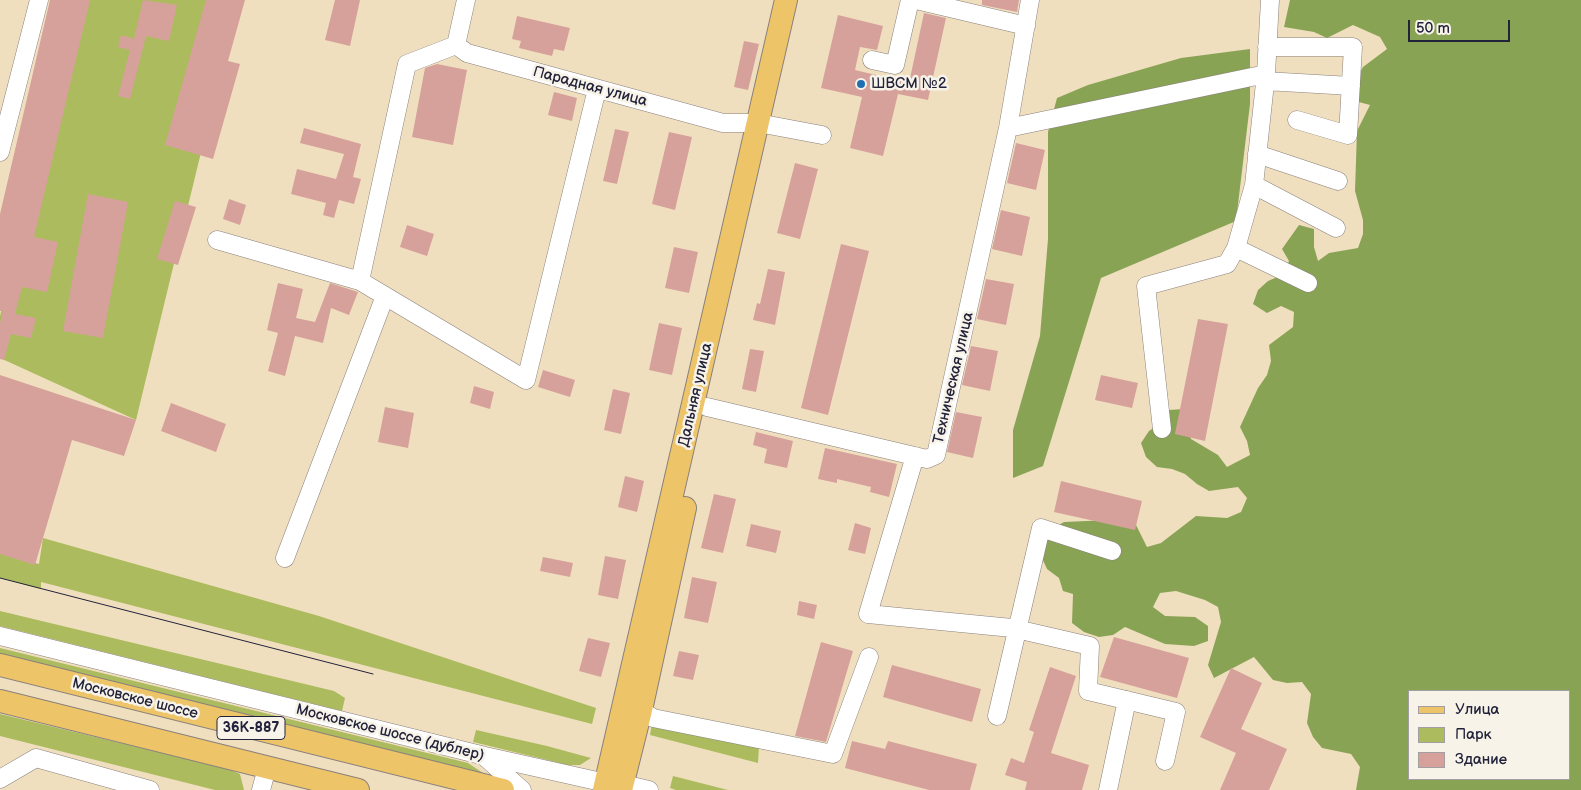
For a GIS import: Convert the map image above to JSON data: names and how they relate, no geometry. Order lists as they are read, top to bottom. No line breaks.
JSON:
{"streets":{"main road":["Дальняя улица","Московское шоссе","36К-887"],"street":["Парадная улица","Техническая улица","Московское шоссе (дублер)"]},"crossings":[["Парадная улица","Дальняя улица"],["Техническая улица","Дальняя улица"],["Дальняя улица","Московское шоссе (дублер)"]],"places":["ШВСМ №2"],"legend":["Улица","Парк","Здание"],"scale_bar":"50 m"}
